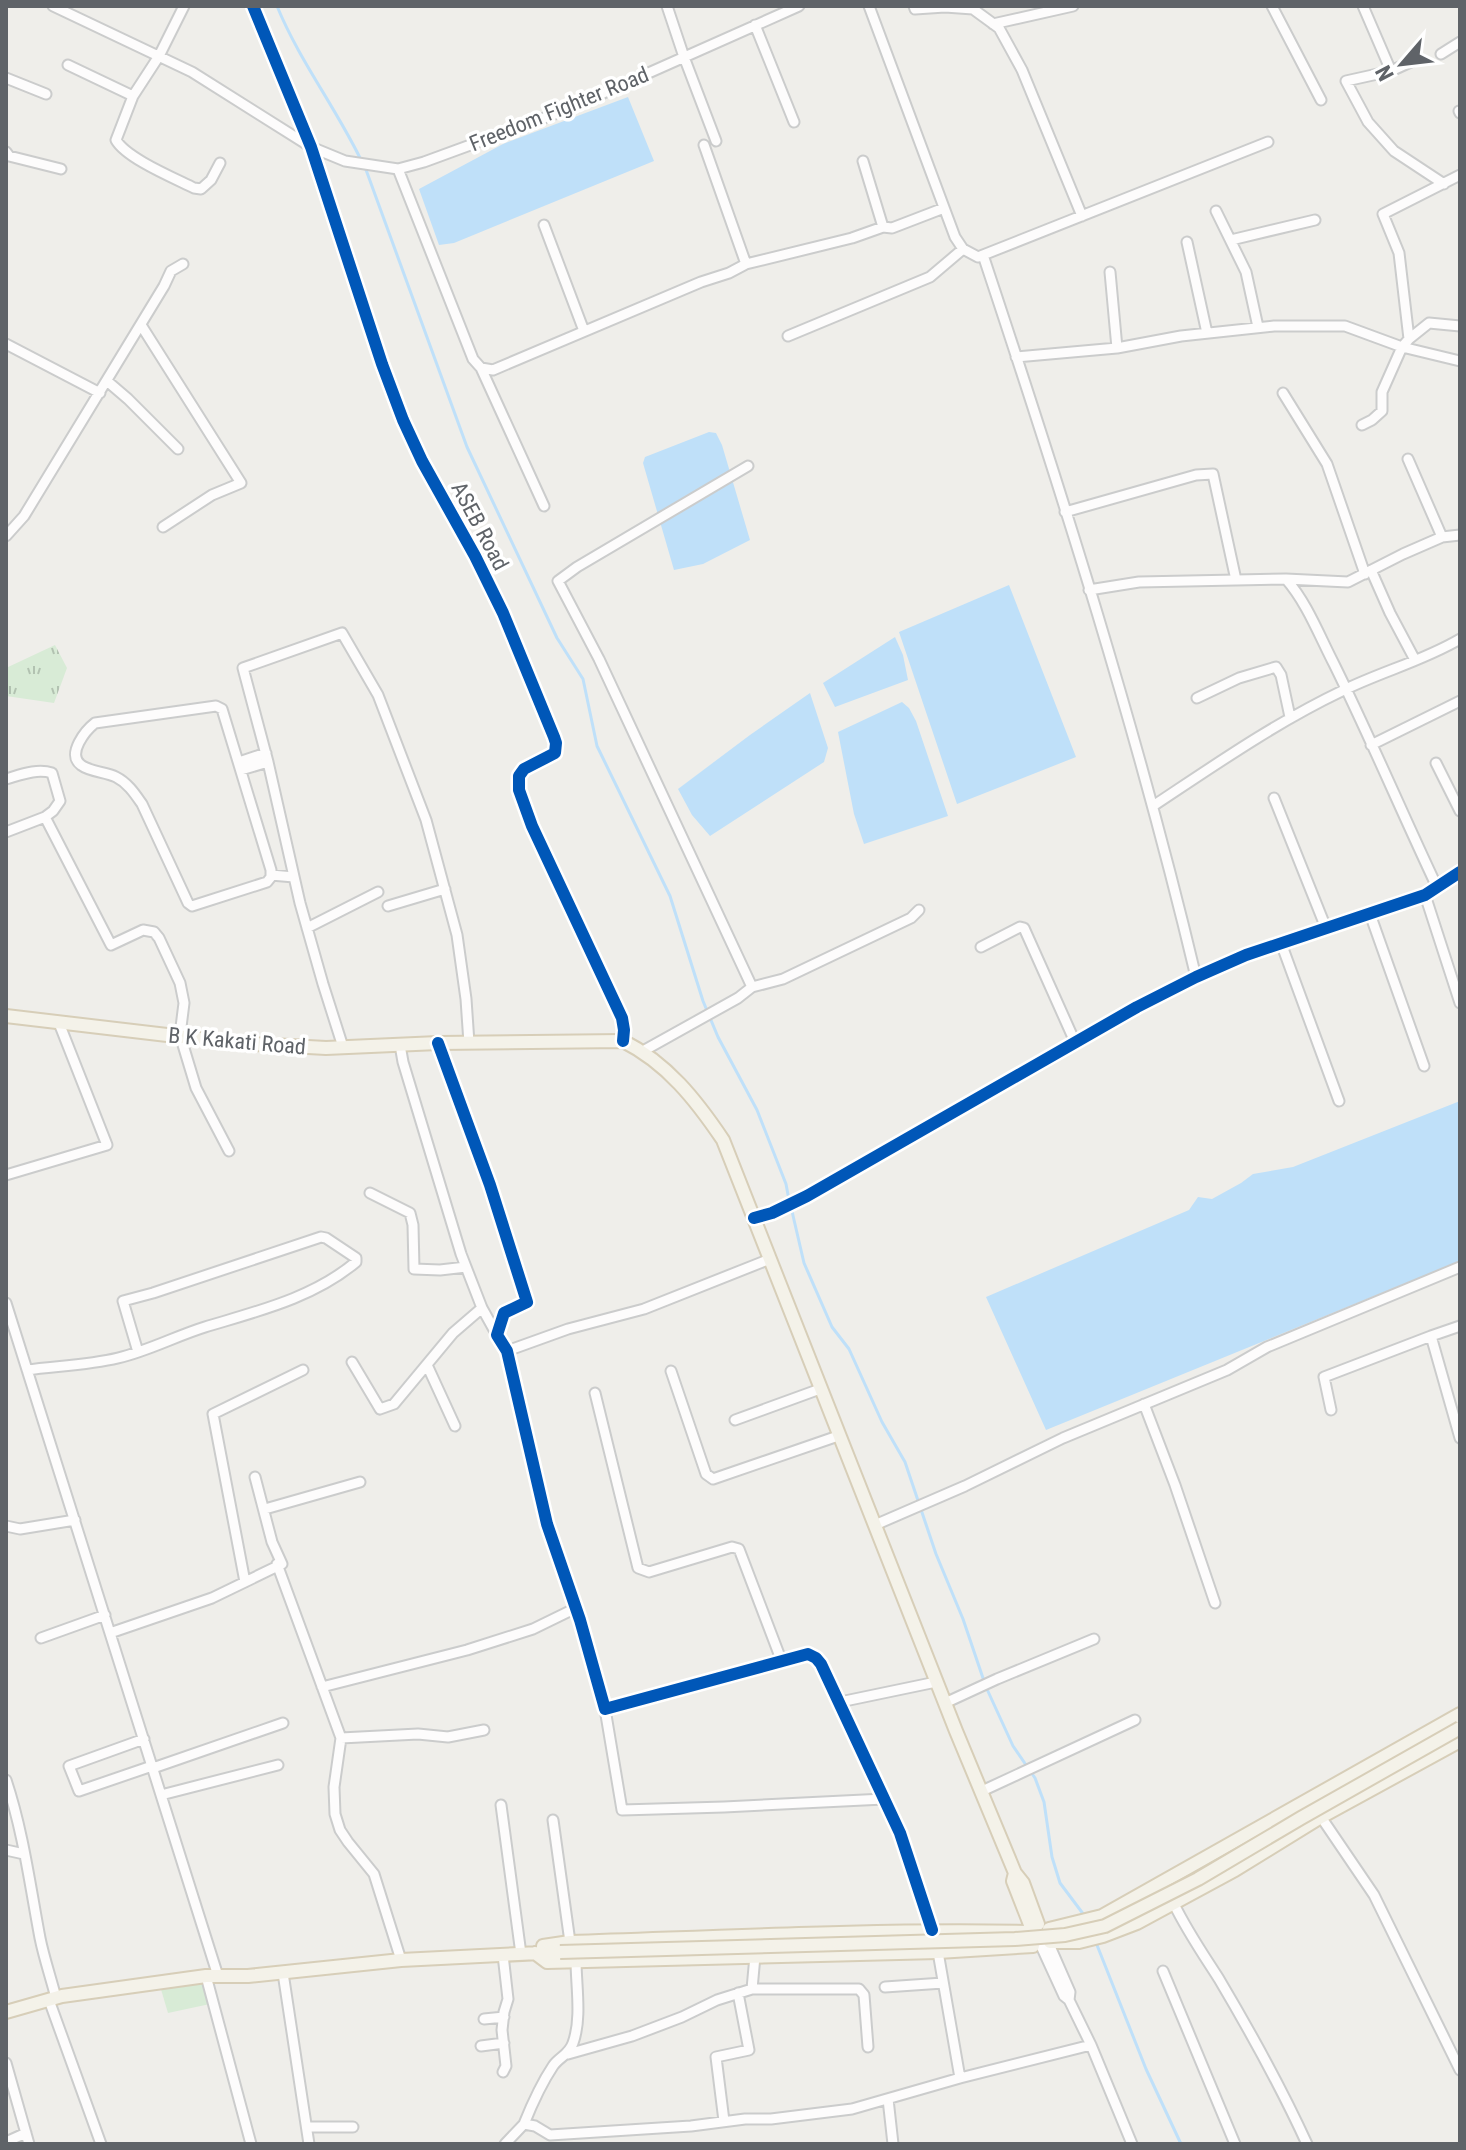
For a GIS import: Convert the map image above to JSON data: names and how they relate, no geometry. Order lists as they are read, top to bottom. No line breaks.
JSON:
{"streets":{"main road":["B K Kakati Road"],"street":["Freedom Fighter Road","ASEB Road"]},"crossings":[["Freedom Fighter Road","ASEB Road"],["ASEB Road","B K Kakati Road"]],"north":"bottom left"}
